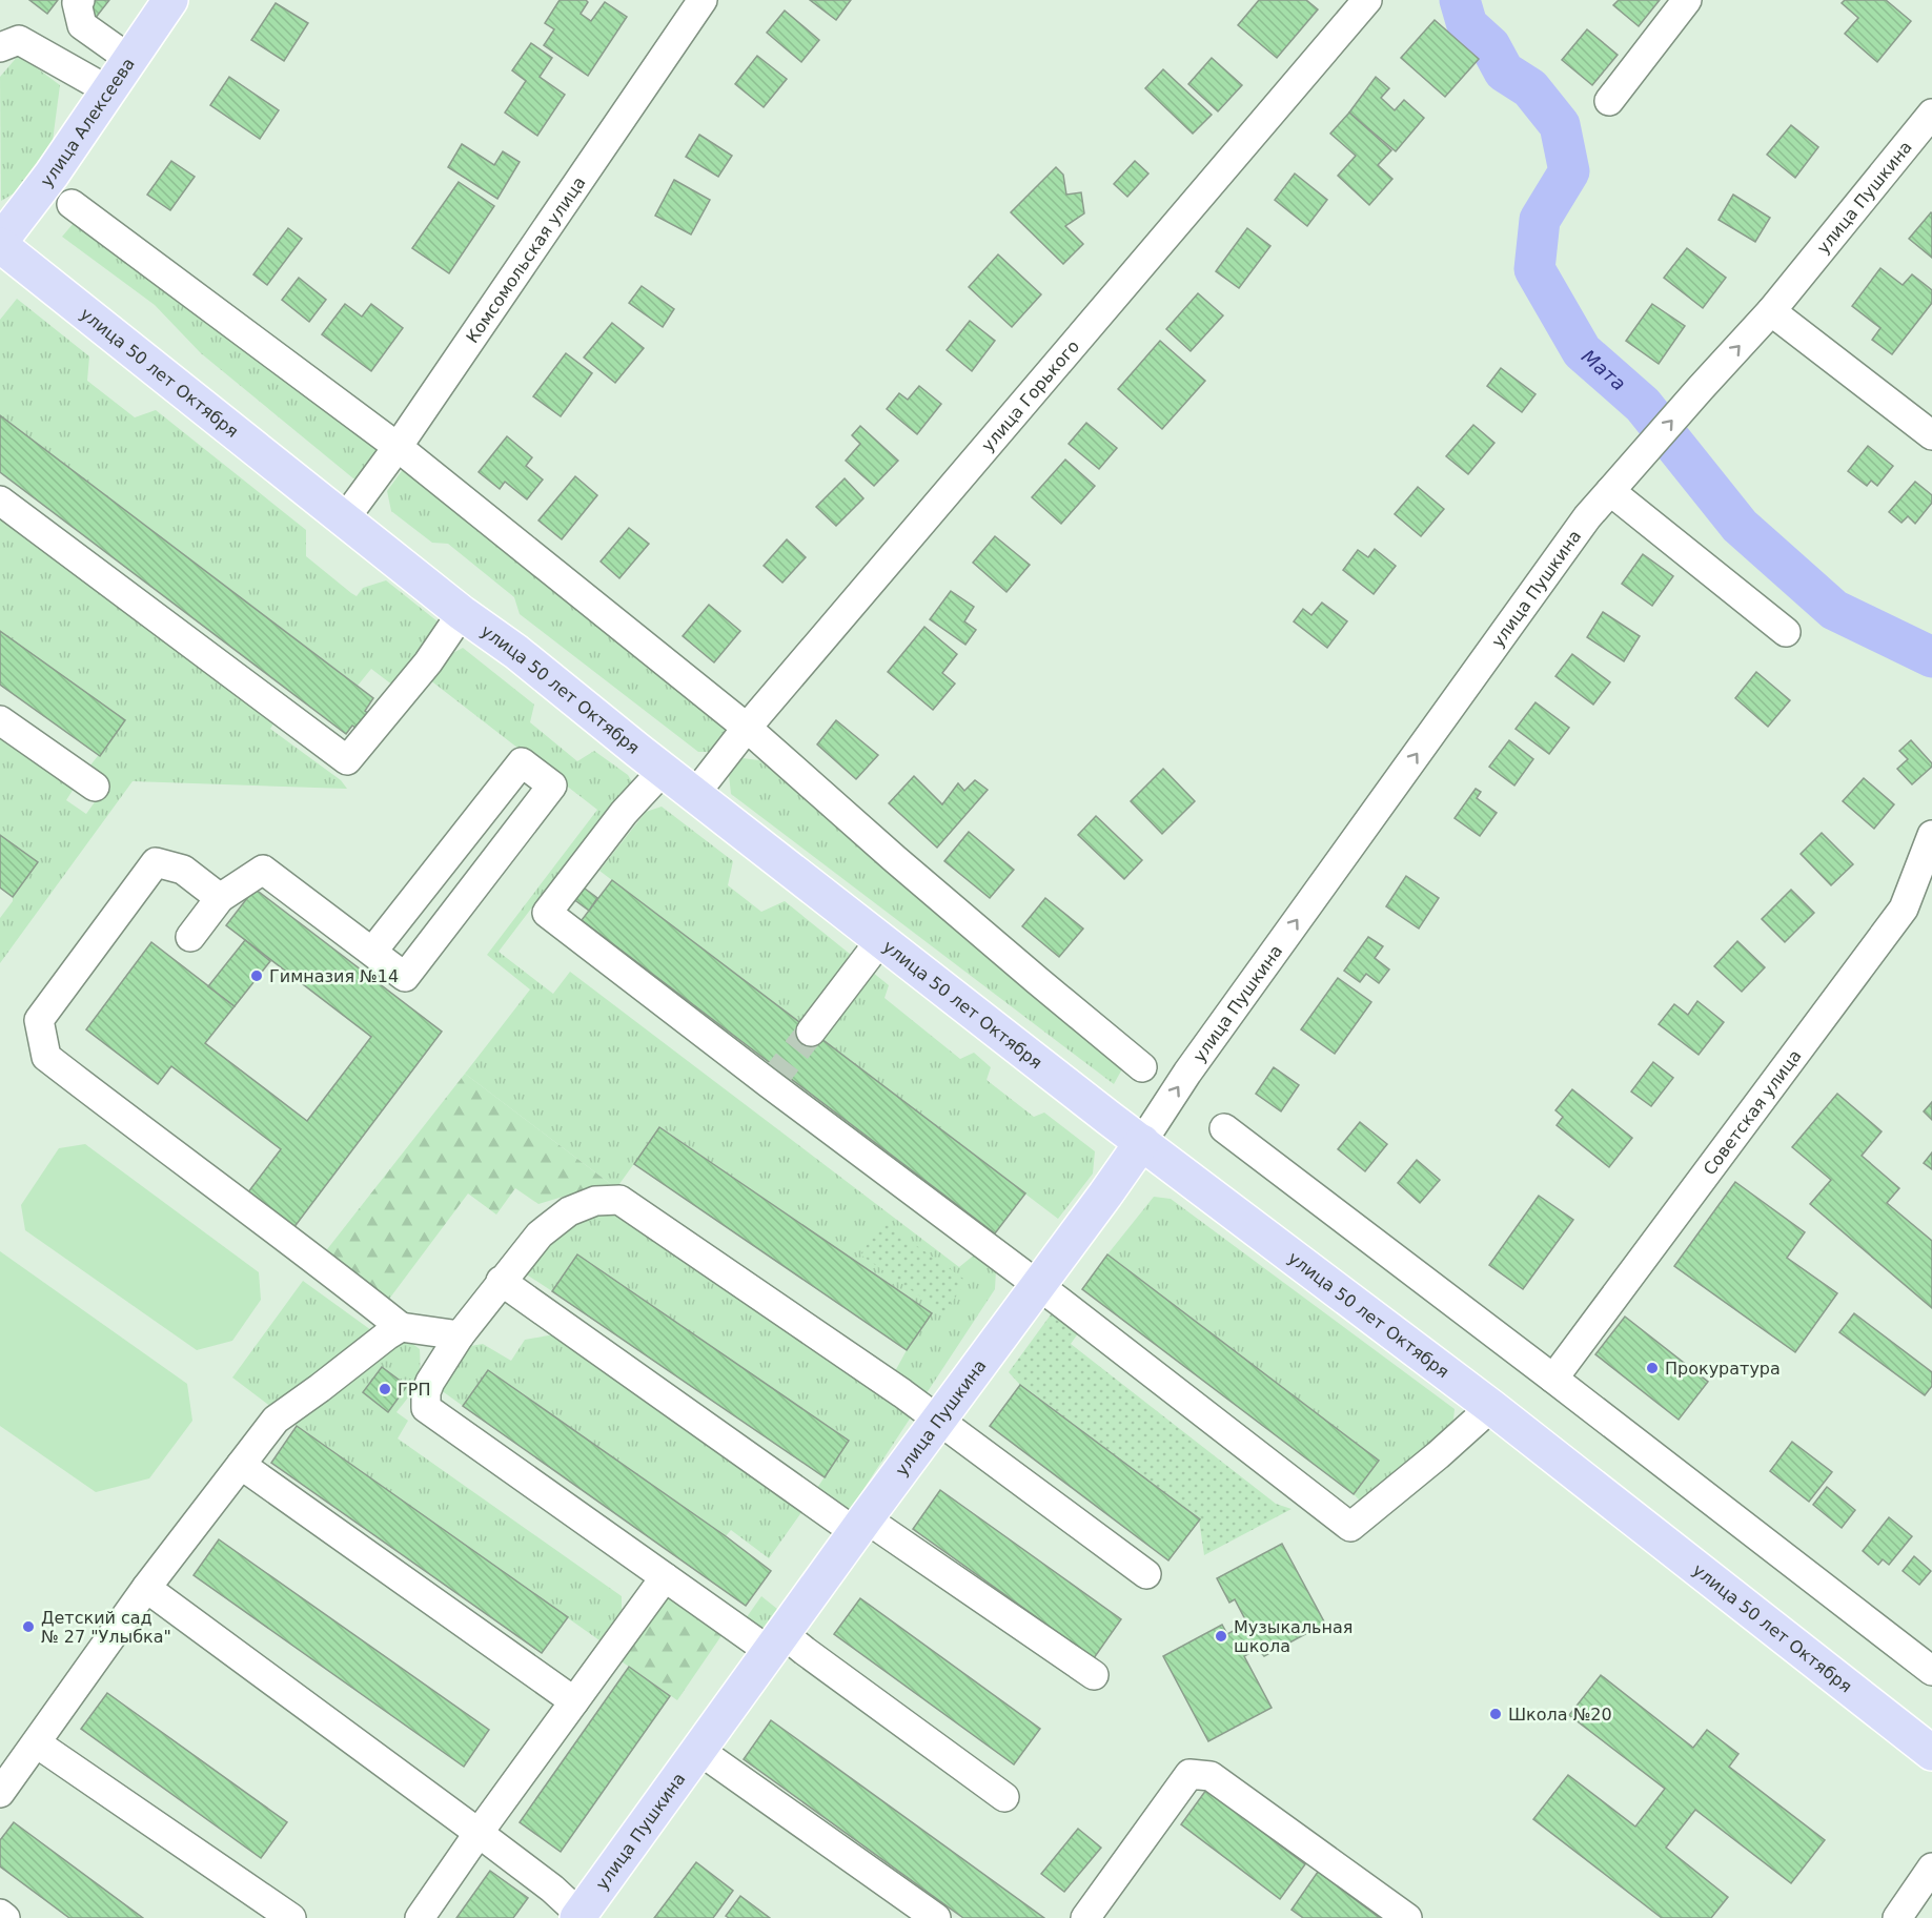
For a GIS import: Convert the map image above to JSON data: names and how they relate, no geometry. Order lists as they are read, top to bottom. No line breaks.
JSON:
{"streets":{"main road":["улица Алексеева","улица Пушкина","улица 50 лет Октября"],"street":["Комсомольская улица","улица Горького","Советская улица"]},"crossings":[["улица Алексеева","улица 50 лет Октября"],["улица Пушкина","улица 50 лет Октября"],["Комсомольская улица","улица 50 лет Октября"],["улица 50 лет Октября","улица Горького"]],"one_way":["улица Пушкина"],"water":["Мата"],"places":["Гимназия №14","Прокуратура","ГРП","Детский сад № 27 \"Улыбка\"","Музыкальная школа","Школа №20"]}
